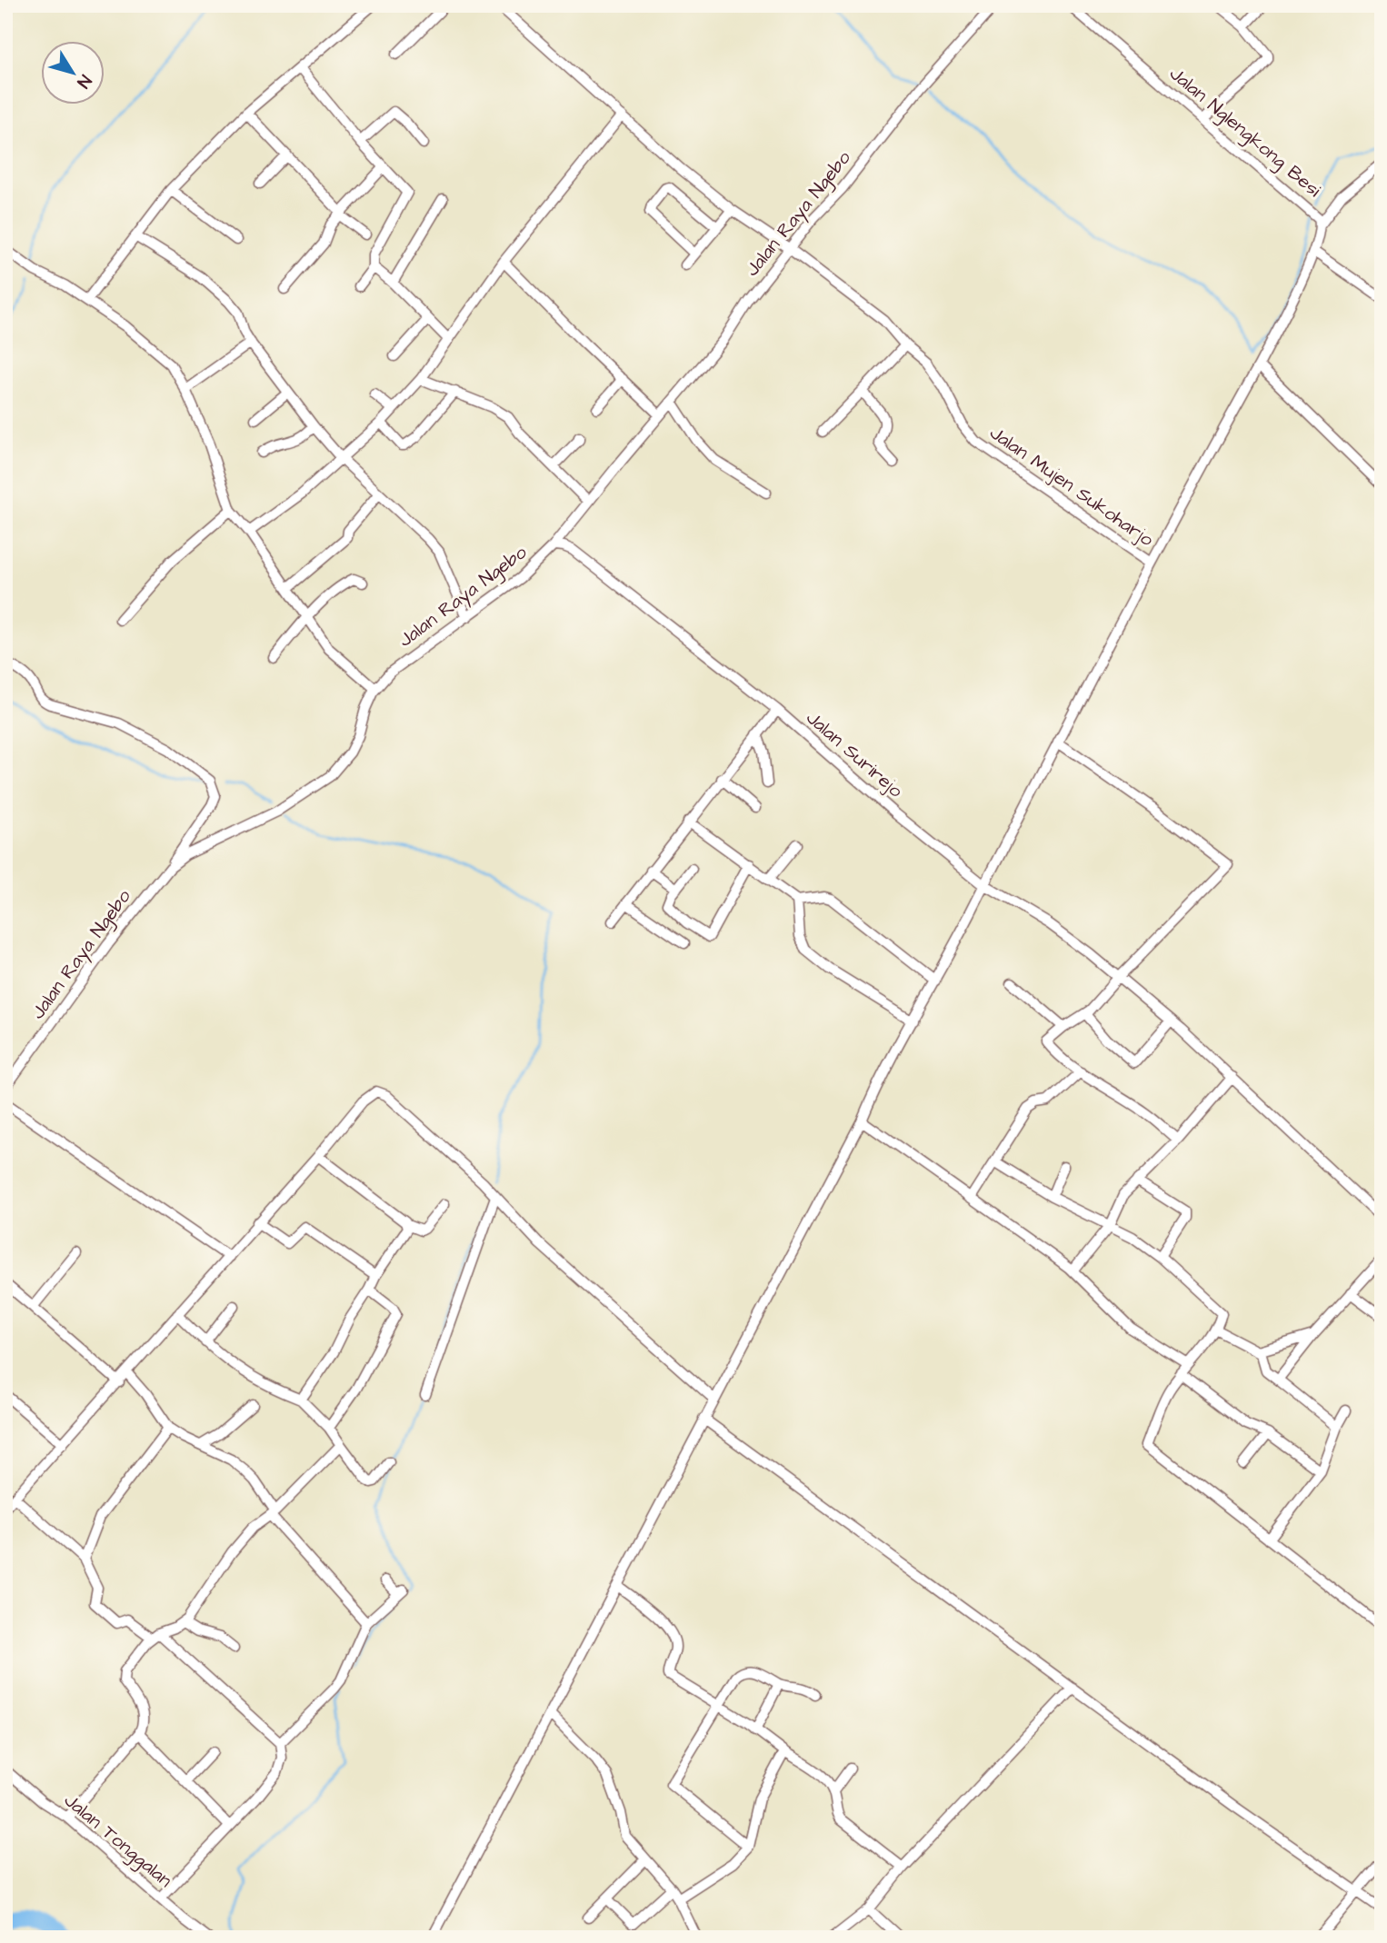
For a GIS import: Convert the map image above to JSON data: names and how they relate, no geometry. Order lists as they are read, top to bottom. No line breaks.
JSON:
{"streets":{"street":["Jalan Nglengkong Besi","Jalan Raya Ngebo","Jalan Mujen Sukoharjo","Jalan Surirejo","Jalan Tonggalan"]},"crossings":[["Jalan Nglengkong Besi","Jalan Mujen Sukoharjo"],["Jalan Nglengkong Besi","Jalan Surirejo"],["Jalan Raya Ngebo","Jalan Mujen Sukoharjo"],["Jalan Raya Ngebo","Jalan Surirejo"]],"north":"bottom right"}
